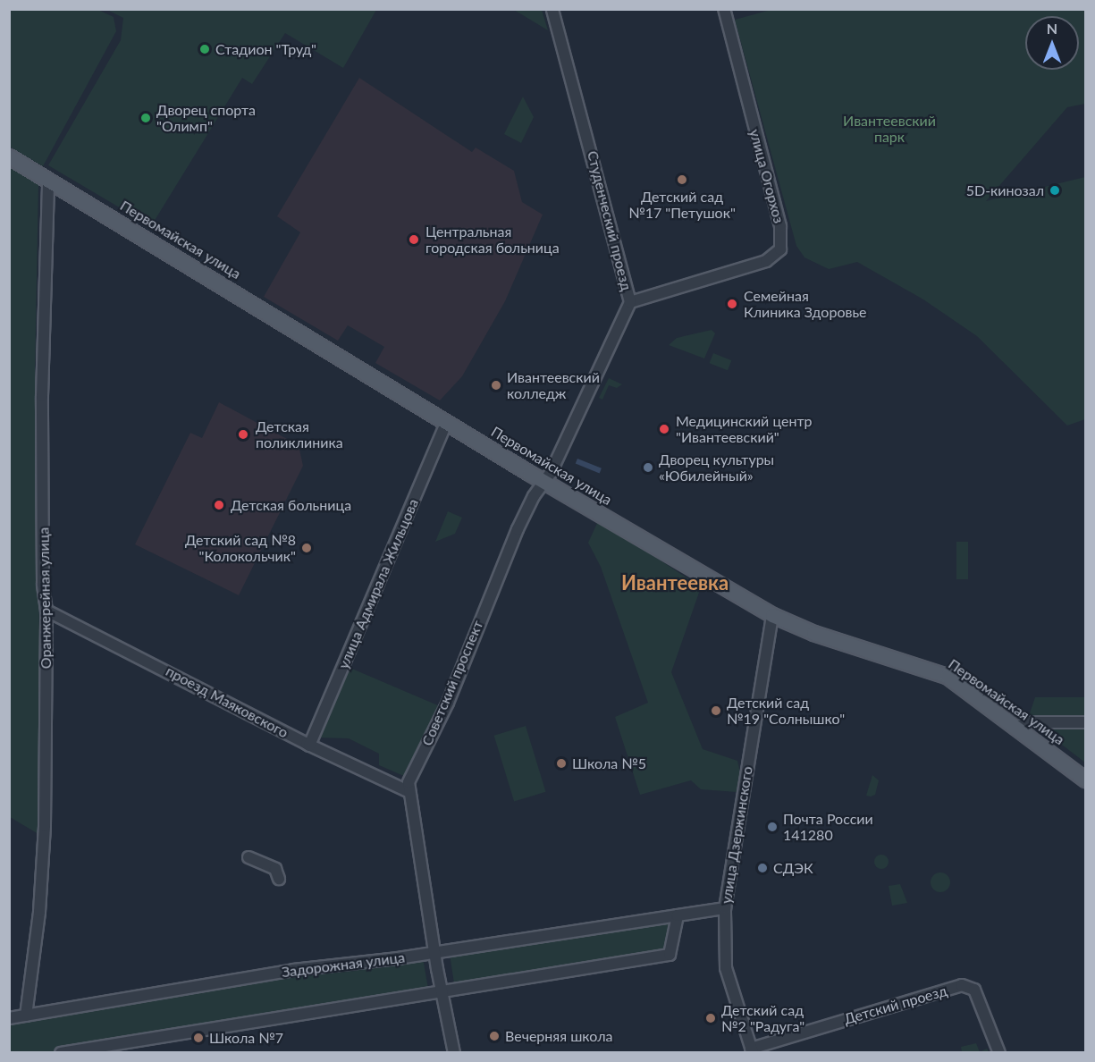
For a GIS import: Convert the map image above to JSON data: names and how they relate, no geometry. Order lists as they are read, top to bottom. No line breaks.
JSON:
{"streets":{"main road":["Первомайская улица"],"street":["улица Огорхоз","Студенческий проезд","улица Адмирала Жильцова","Оранжерейная улица","Советский проспект","проезд Маяковского","улица Дзержинского","Задорожная улица","Детский проезд"]},"crossings":[["улица Огорхоз","Студенческий проезд"],["Студенческий проезд","Первомайская улица"],["Студенческий проезд","Советский проспект"],["Первомайская улица","улица Адмирала Жильцова"],["Первомайская улица","Оранжерейная улица"],["Первомайская улица","Советский проспект"],["Первомайская улица","улица Дзержинского"],["улица Адмирала Жильцова","проезд Маяковского"],["Оранжерейная улица","проезд Маяковского"],["Оранжерейная улица","Задорожная улица"],["Советский проспект","проезд Маяковского"],["Советский проспект","Задорожная улица"],["улица Дзержинского","Задорожная улица"],["улица Дзержинского","Детский проезд"]],"districts":["Ивантеевка"],"parks":["Ивантеевский парк"],"places":["Стадион \"Труд\"","Дворец спорта \"Олимп\"","Детский сад №17 \"Петушок\"","5D-кинозал","Центральная городская больница","Семейная Клиника Здоровье","Ивантеевский колледж","Медицинский центр \"Ивантеевский\"","Детская поликлиника","Дворец культуры «Юбилейный»","Детская больница","Детский сад №8 \"Колокольчик\"","Детский сад №19 \"Солнышко\"","Школа №5","Почта России 141280","СДЭК","Детский сад №2 \"Радуга\"","Вечерняя школа","Школа №7"],"north":"top"}
